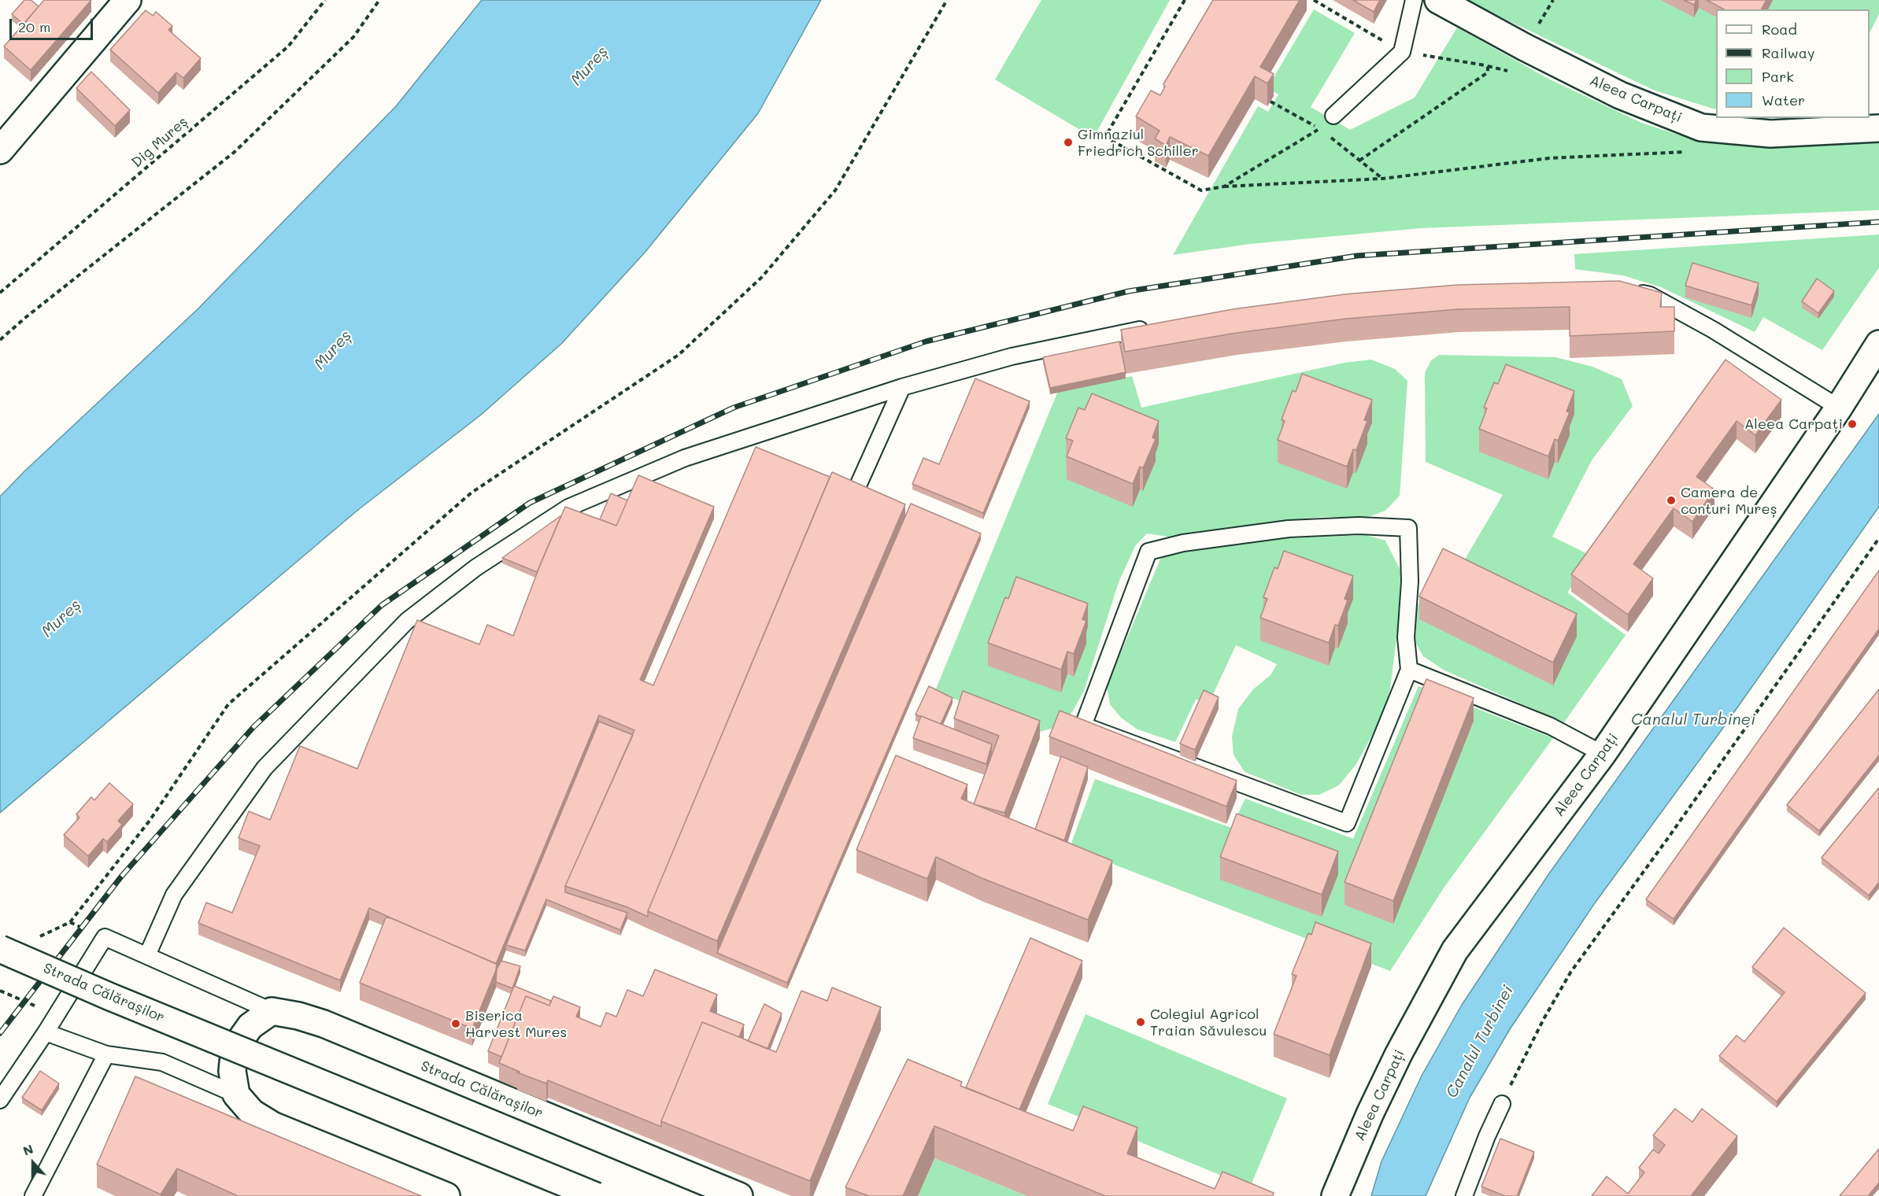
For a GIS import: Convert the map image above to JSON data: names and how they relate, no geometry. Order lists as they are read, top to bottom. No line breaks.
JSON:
{"streets":{"street":["Aleea Carpați","Strada Călărașilor"],"path":["Dig Mureș"]},"water":["Mureș","Canalul Turbinei"],"places":["Gimnaziul Friedrich Schiller","Aleea Carpați","Camera de conturi Mureș","Colegiul Agricol Traian Săvulescu","Biserica Harvest Mures"],"legend":["Road","Railway","Park","Water"],"scale_bar":"20 m","north":"top"}
